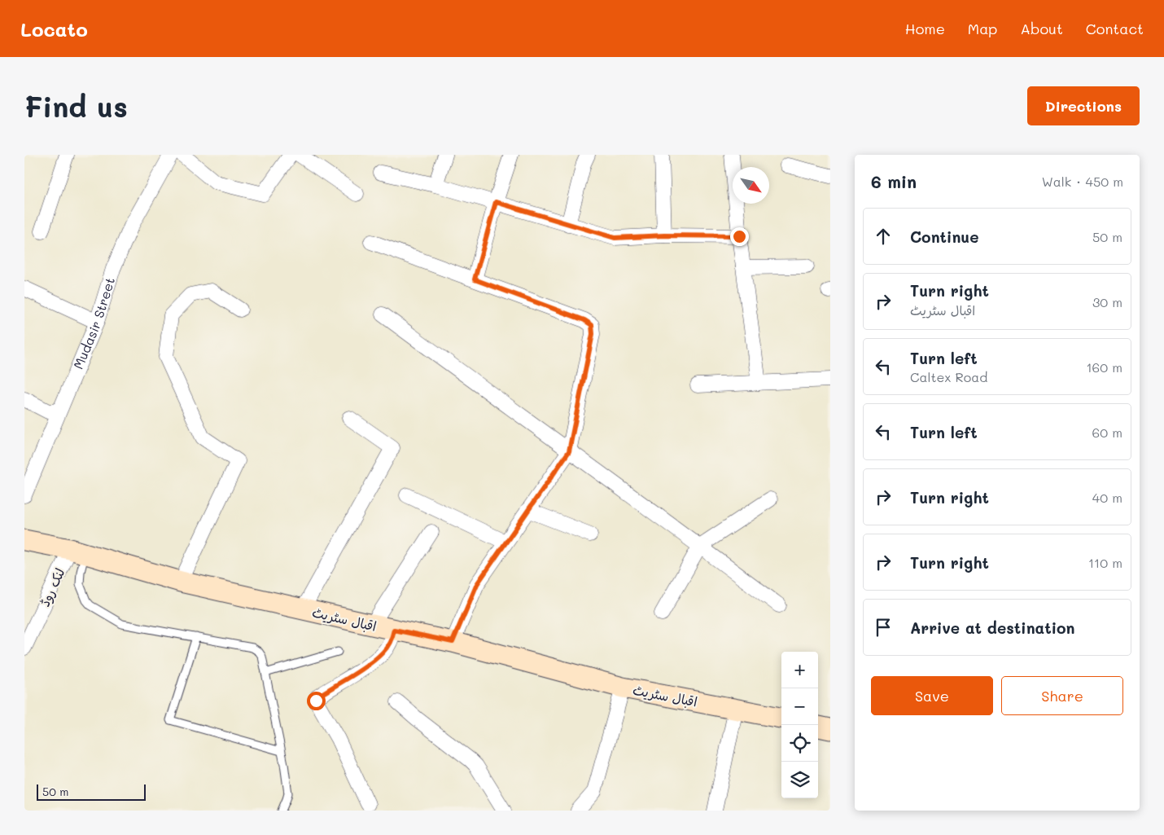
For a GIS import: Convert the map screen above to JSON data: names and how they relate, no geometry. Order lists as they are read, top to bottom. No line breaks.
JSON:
{"streets":{"street":["Mudasir Street","لنک روڈ","اقبال سٹریٹ"]},"crossings":[["لنک روڈ","اقبال سٹریٹ"]],"scale_bar":"50 m","north":"bottom right","page":{"header":"Locato","nav":["Home","Map","About","Contact"],"buttons":["Directions",["Save","Share"]],"title":"Find us","heading":["6 min","Walk · 450 m"],"list":[["Continue","50 m"],["Turn right","اقبال سٹریٹ","30 m"],["Turn left","Caltex Road","160 m"],["Turn left","60 m"],["Turn right","40 m"],["Turn right","110 m"],"Arrive at destination"],"map_buttons":["+","−"],"scale":"50 m"}}
